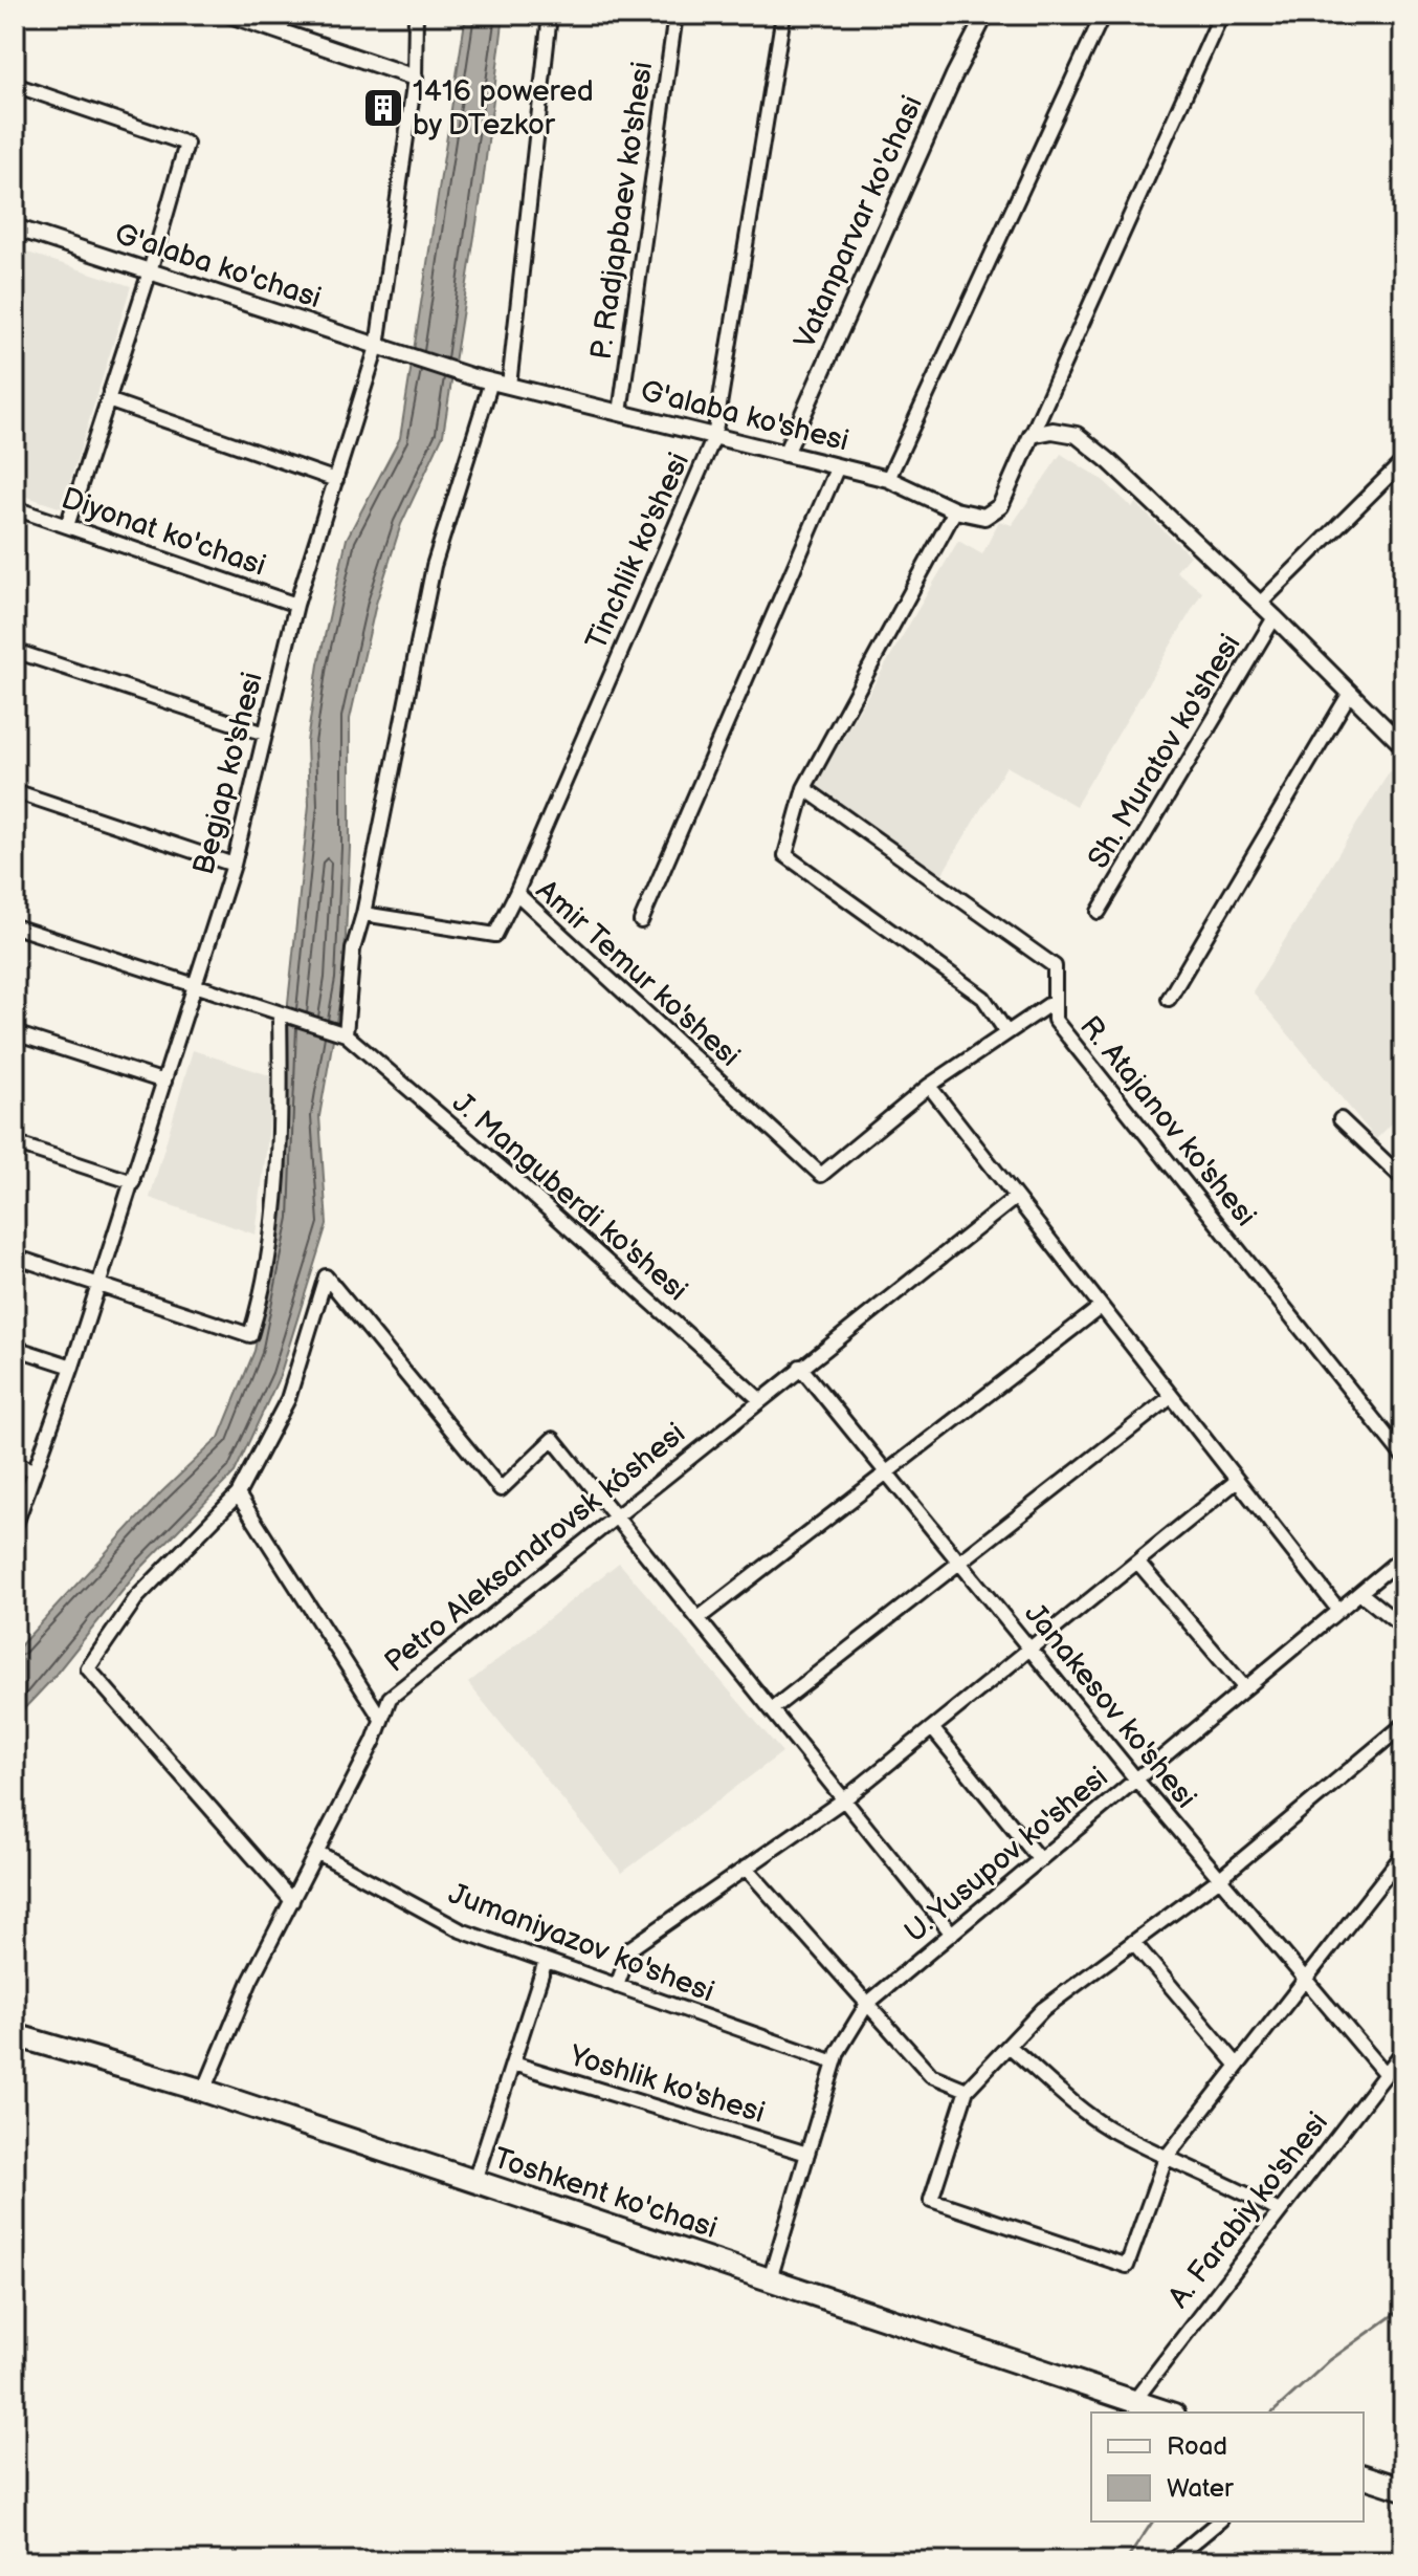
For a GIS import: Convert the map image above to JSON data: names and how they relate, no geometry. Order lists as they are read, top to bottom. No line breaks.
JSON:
{"streets":{"highway":["Toshkent ko'chasi"],"street":["P. Radjapbaev ko'shesi","Vatanparvar ko'chasi","G'alaba ko'chasi","G'alaba ko'shesi","Diyonat ko'chasi","Tinchlik ko'shesi","Sh. Muratov ko'shesi","Begjap ko'shesi","Amir Temur ko'shesi","R. Atajanov ko'shesi","J. Manguberdi ko'shesi","Petro Aleksandrovsk kóshesi","Janakesov ko'shesi","U. Yusupov ko'shesi","Jumaniyazov ko'shesi","Yoshlik ko'shesi","A. Farabiy ko'shesi"]},"crossings":[["P. Radjapbaev ko'shesi","G'alaba ko'shesi"],["Vatanparvar ko'chasi","G'alaba ko'shesi"],["G'alaba ko'chasi","G'alaba ko'shesi"],["G'alaba ko'chasi","Begjap ko'shesi"],["G'alaba ko'shesi","Tinchlik ko'shesi"],["Diyonat ko'chasi","Begjap ko'shesi"],["Tinchlik ko'shesi","Amir Temur ko'shesi"],["J. Manguberdi ko'shesi","Petro Aleksandrovsk kóshesi"],["Petro Aleksandrovsk kóshesi","Janakesov ko'shesi"],["Petro Aleksandrovsk kóshesi","Jumaniyazov ko'shesi"],["Petro Aleksandrovsk kóshesi","Toshkent ko'chasi"],["Janakesov ko'shesi","U. Yusupov ko'shesi"],["Janakesov ko'shesi","A. Farabiy ko'shesi"],["U. Yusupov ko'shesi","Jumaniyazov ko'shesi"],["U. Yusupov ko'shesi","Yoshlik ko'shesi"],["U. Yusupov ko'shesi","Toshkent ko'chasi"],["Toshkent ko'chasi","A. Farabiy ko'shesi"]],"places":{"building":["1416 powered by DTezkor"]},"legend":["Road","Water"]}
